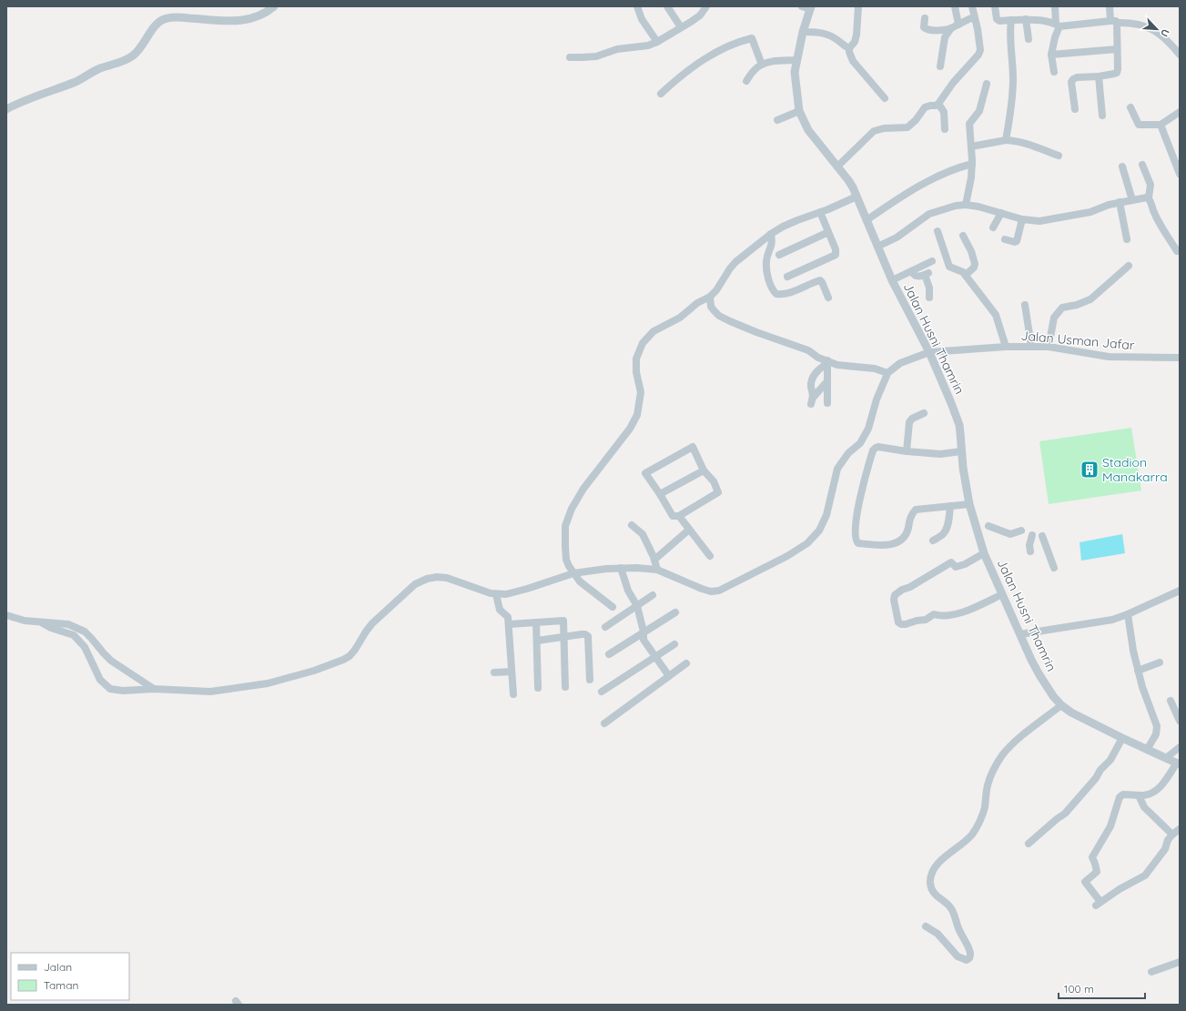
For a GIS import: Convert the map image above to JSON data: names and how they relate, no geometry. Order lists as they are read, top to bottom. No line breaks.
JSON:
{"streets":{"street":["Jalan Husni Thamrin","Jalan Usman Jafar"]},"crossings":[["Jalan Husni Thamrin","Jalan Usman Jafar"]],"places":{"building":["Stadion Manakarra"]},"legend":["Jalan","Taman"],"scale_bar":"100 m","north":"bottom right"}
